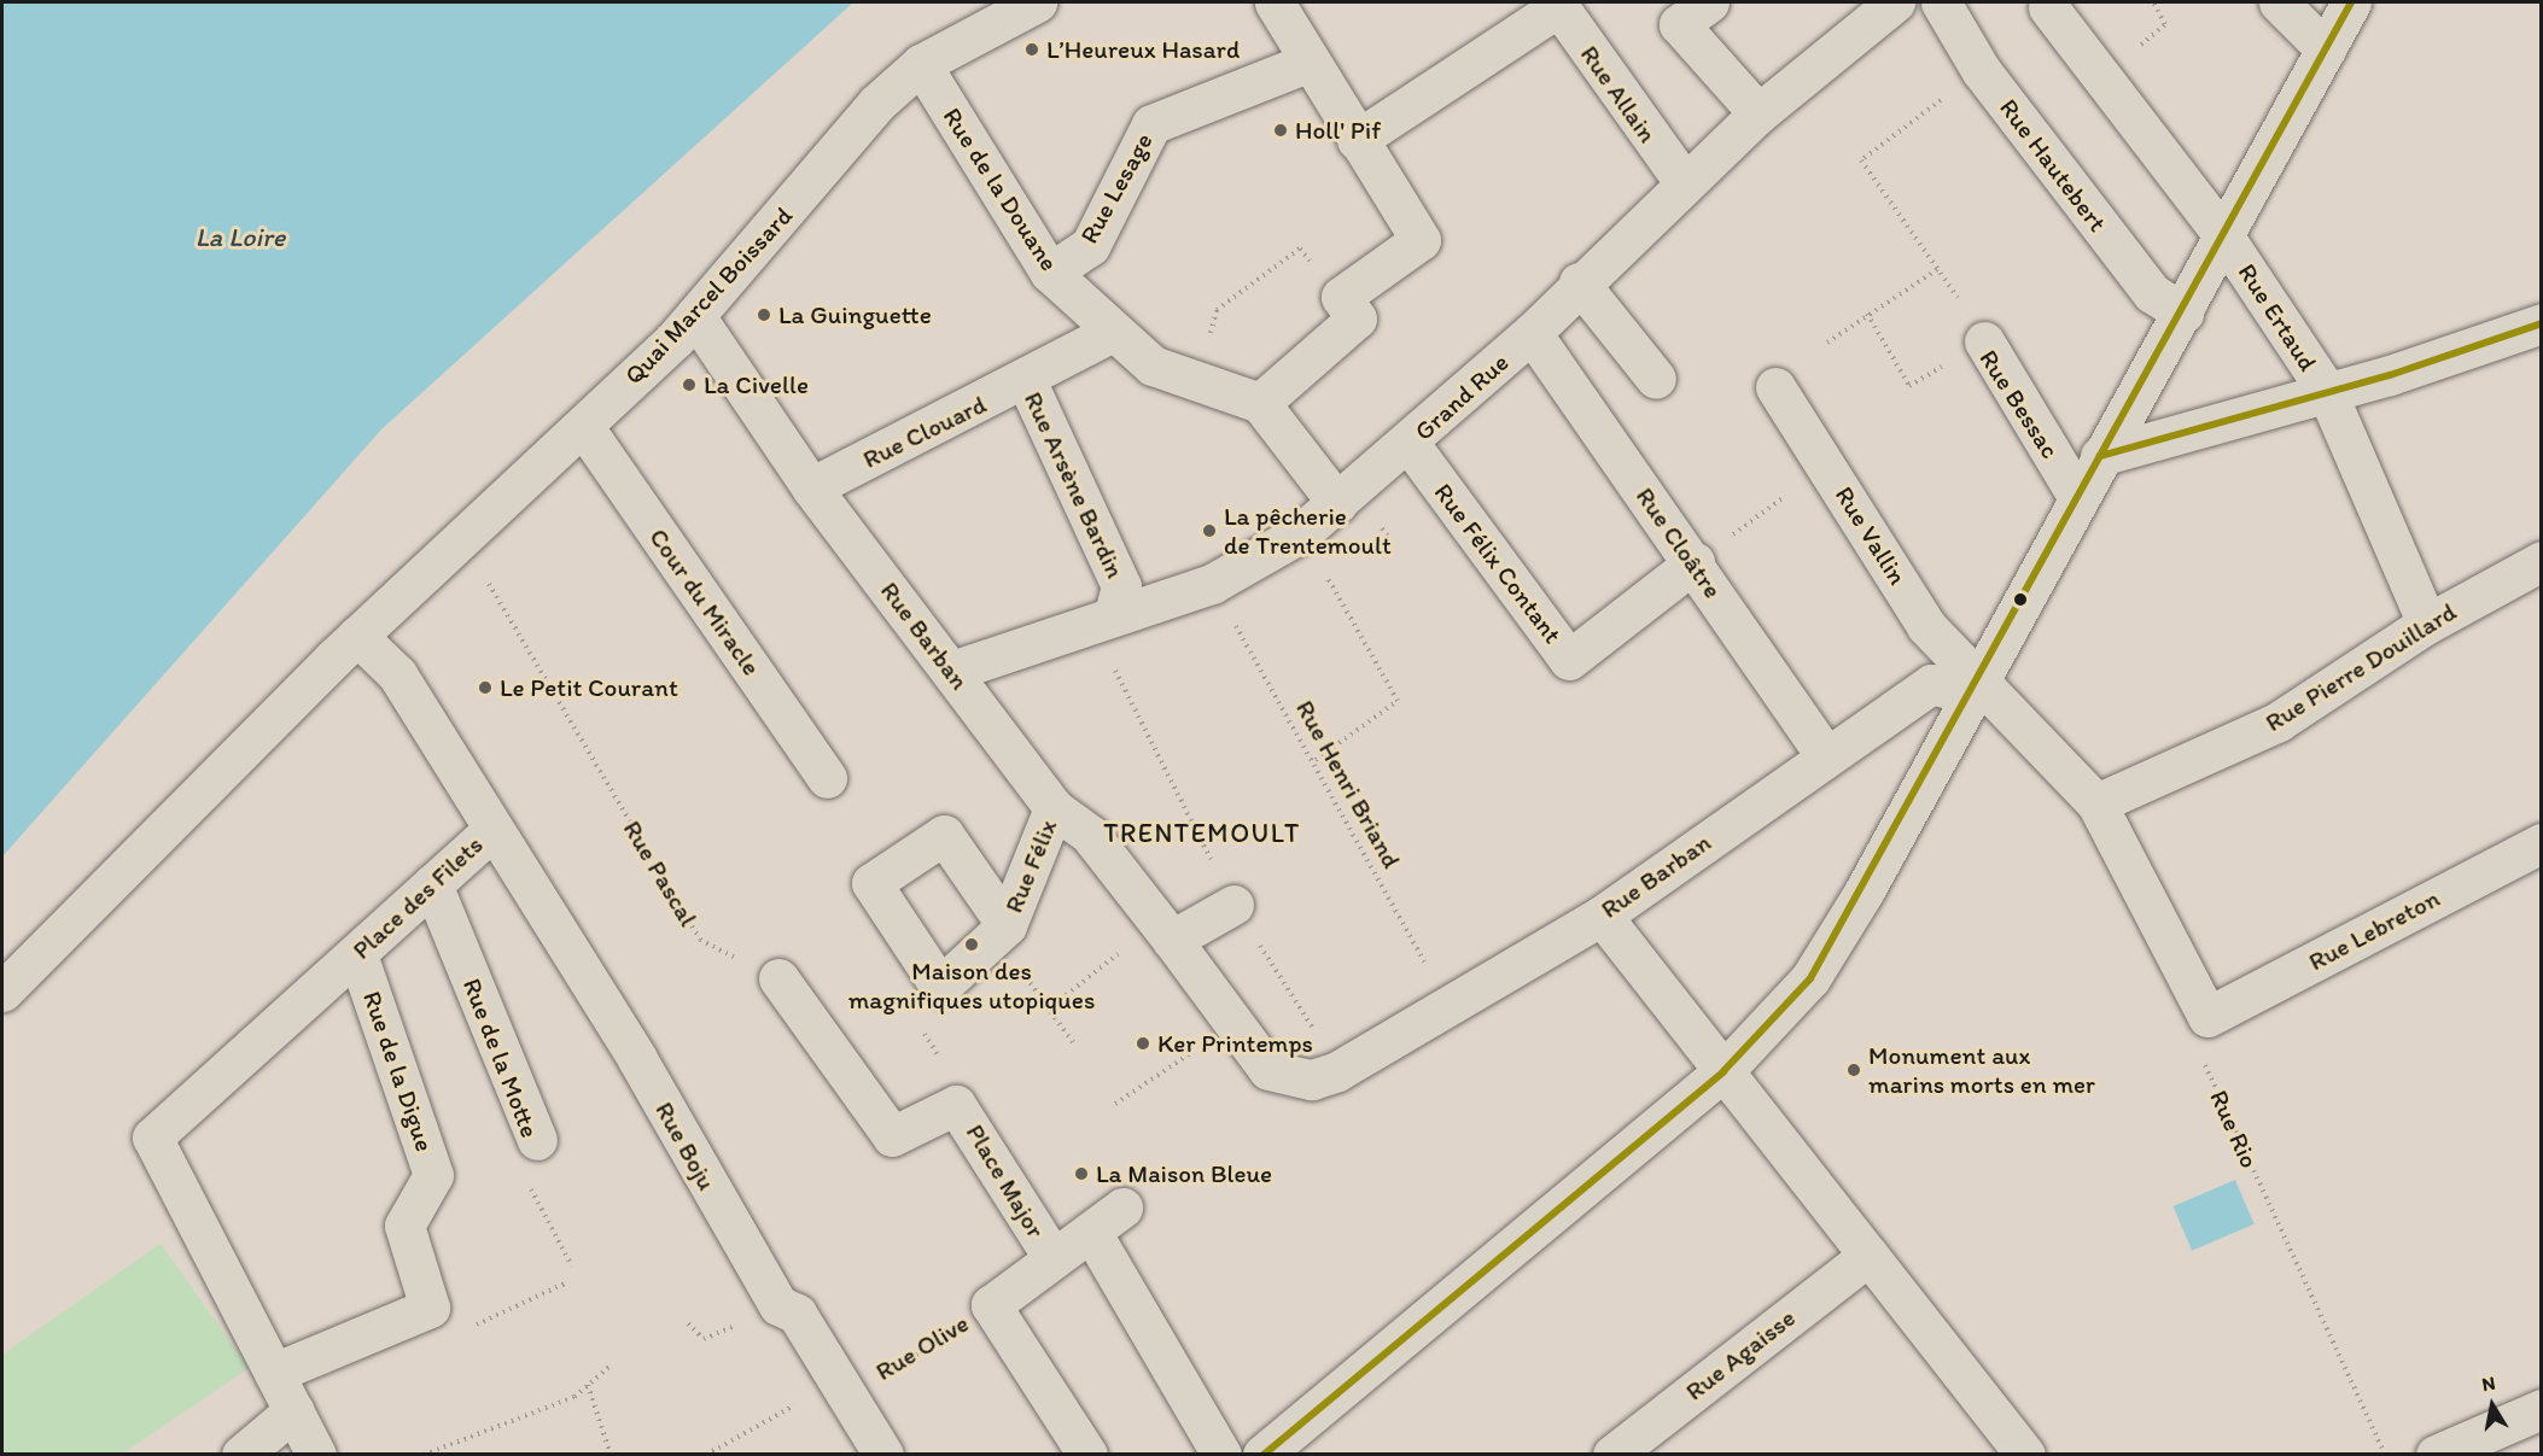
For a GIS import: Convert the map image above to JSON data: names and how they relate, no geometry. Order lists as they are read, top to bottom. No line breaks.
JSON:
{"streets":{"street":["Rue Allain","Rue Hautebert","Rue Lesage","Rue de la Douane","Quai Marcel Boissard","Rue Ertaud","Grand Rue","Rue Bessac","Rue Clouard","Rue Arsène Bardin","Rue Vallin","Rue Cloâtre","Rue Félix Contant","Cour du Miracle","Rue Barban","Rue Pierre Douillard","Rue Félix","Place des Filets","Rue Lebreton","Rue de la Motte","Rue de la Digue","Rue Boju","Place Major","Rue Olive","Rue Agaisse"],"path":["Rue Henri Briand","Rue Pascal","Rue Rio"]},"crossings":[["Rue Allain","Grand Rue"],["Rue Lesage","Rue de la Douane"],["Rue de la Douane","Quai Marcel Boissard"],["Rue de la Douane","Rue Clouard"],["Quai Marcel Boissard","Cour du Miracle"],["Quai Marcel Boissard","Rue Barban"],["Quai Marcel Boissard","Rue Pascal"],["Quai Marcel Boissard","Place des Filets"],["Rue Ertaud","Rue Pierre Douillard"],["Grand Rue","Rue Arsène Bardin"],["Grand Rue","Rue Cloâtre"],["Grand Rue","Rue Félix Contant"],["Grand Rue","Rue Barban"],["Grand Rue","Rue Henri Briand"],["Rue Clouard","Rue Arsène Bardin"],["Rue Clouard","Rue Barban"],["Rue Arsène Bardin","Rue Barban"],["Rue Vallin","Rue Barban"],["Rue Vallin","Rue Pierre Douillard"],["Rue Cloâtre","Rue Félix Contant"],["Rue Cloâtre","Rue Barban"],["Rue Barban","Rue Henri Briand"],["Rue Barban","Rue Félix"],["Place des Filets","Rue de la Motte"],["Place des Filets","Rue de la Digue"],["Place des Filets","Rue Boju"],["Rue Lebreton","Rue Rio"],["Rue Boju","Rue Olive"],["Place Major","Rue Olive"]],"districts":["TRENTEMOULT"],"water":["La Loire"],"places":["L’Heureux Hasard","Holl' Pif","La Guinguette","La Civelle","La pêcherie de Trentemoult","Le Petit Courant","Maison des magnifiques utopiques","Ker Printemps","Monument aux marins morts en mer","La Maison Bleue"],"north":"top"}
